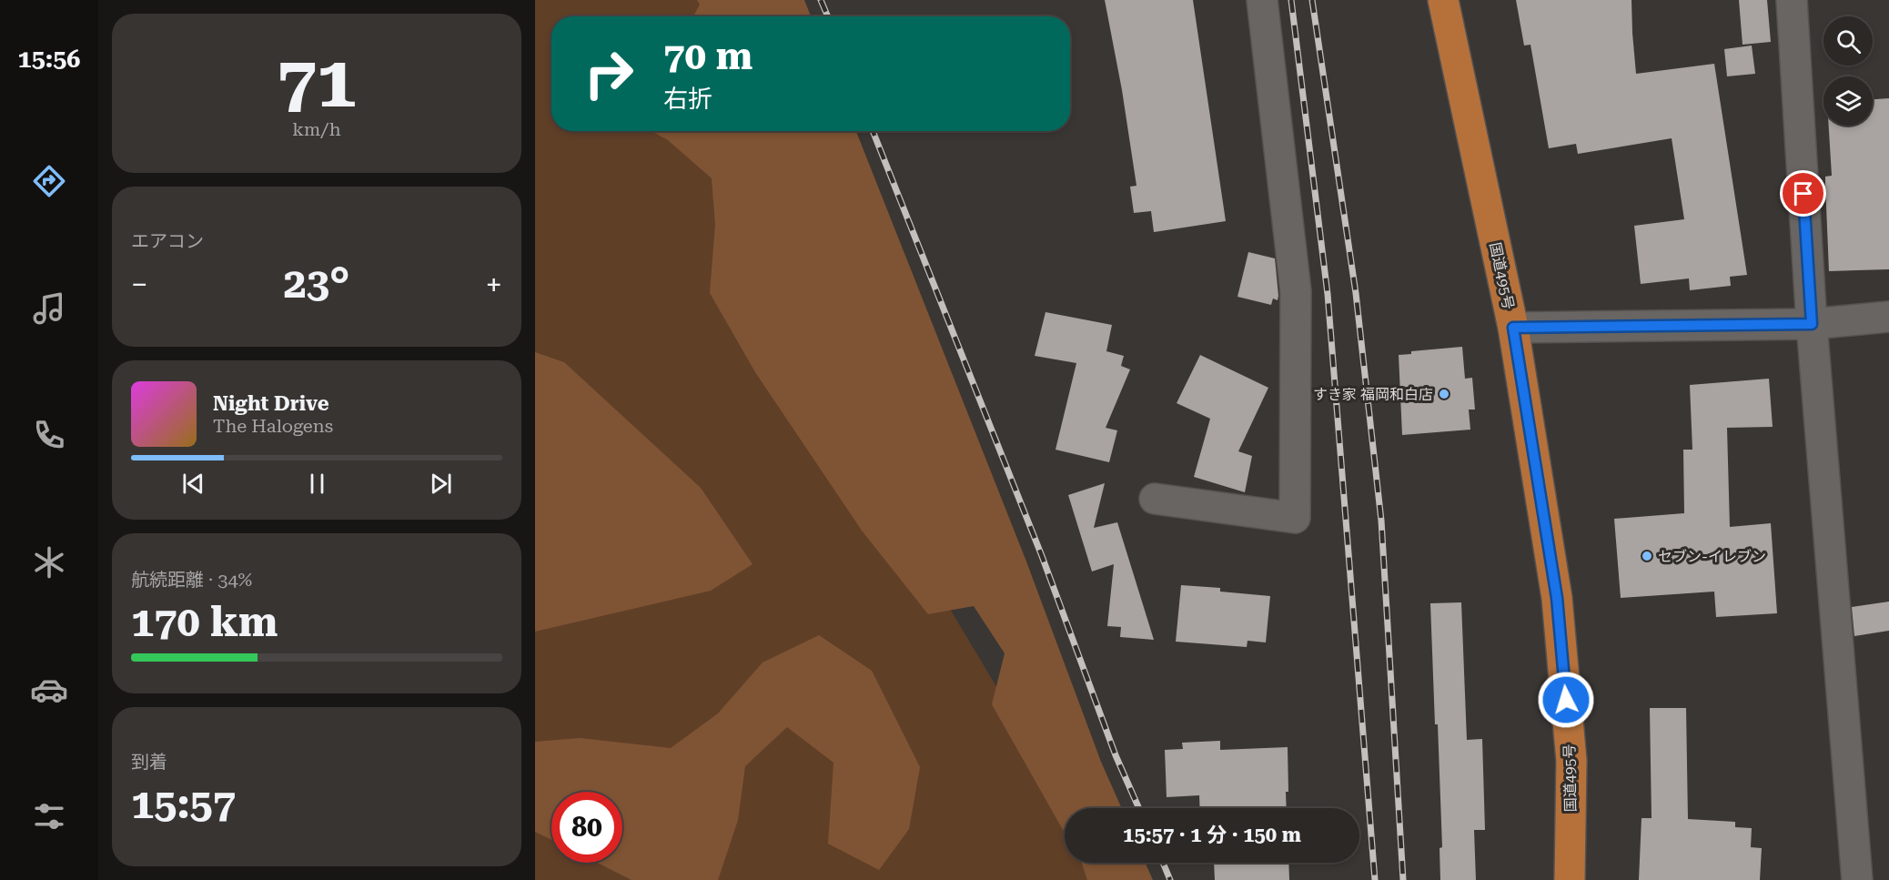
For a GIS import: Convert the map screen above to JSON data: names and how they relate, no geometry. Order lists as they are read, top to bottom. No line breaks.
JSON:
{"streets":{"highway":["国道495号"]},"places":["すき家 福岡和白店","セブン-イレブン"],"page":{"tabs":"15:56","tile":[["71","km/h"],"エアコン",["航続距離 · 34%","170 km"],["到着","15:57"]],"turn":["70 m","右折"],"heat":["−","23°","+"],"song":["Night Drive","The Halogens"],"limit":"80","trip":"15:57 · 1 分 · 150 m"}}
